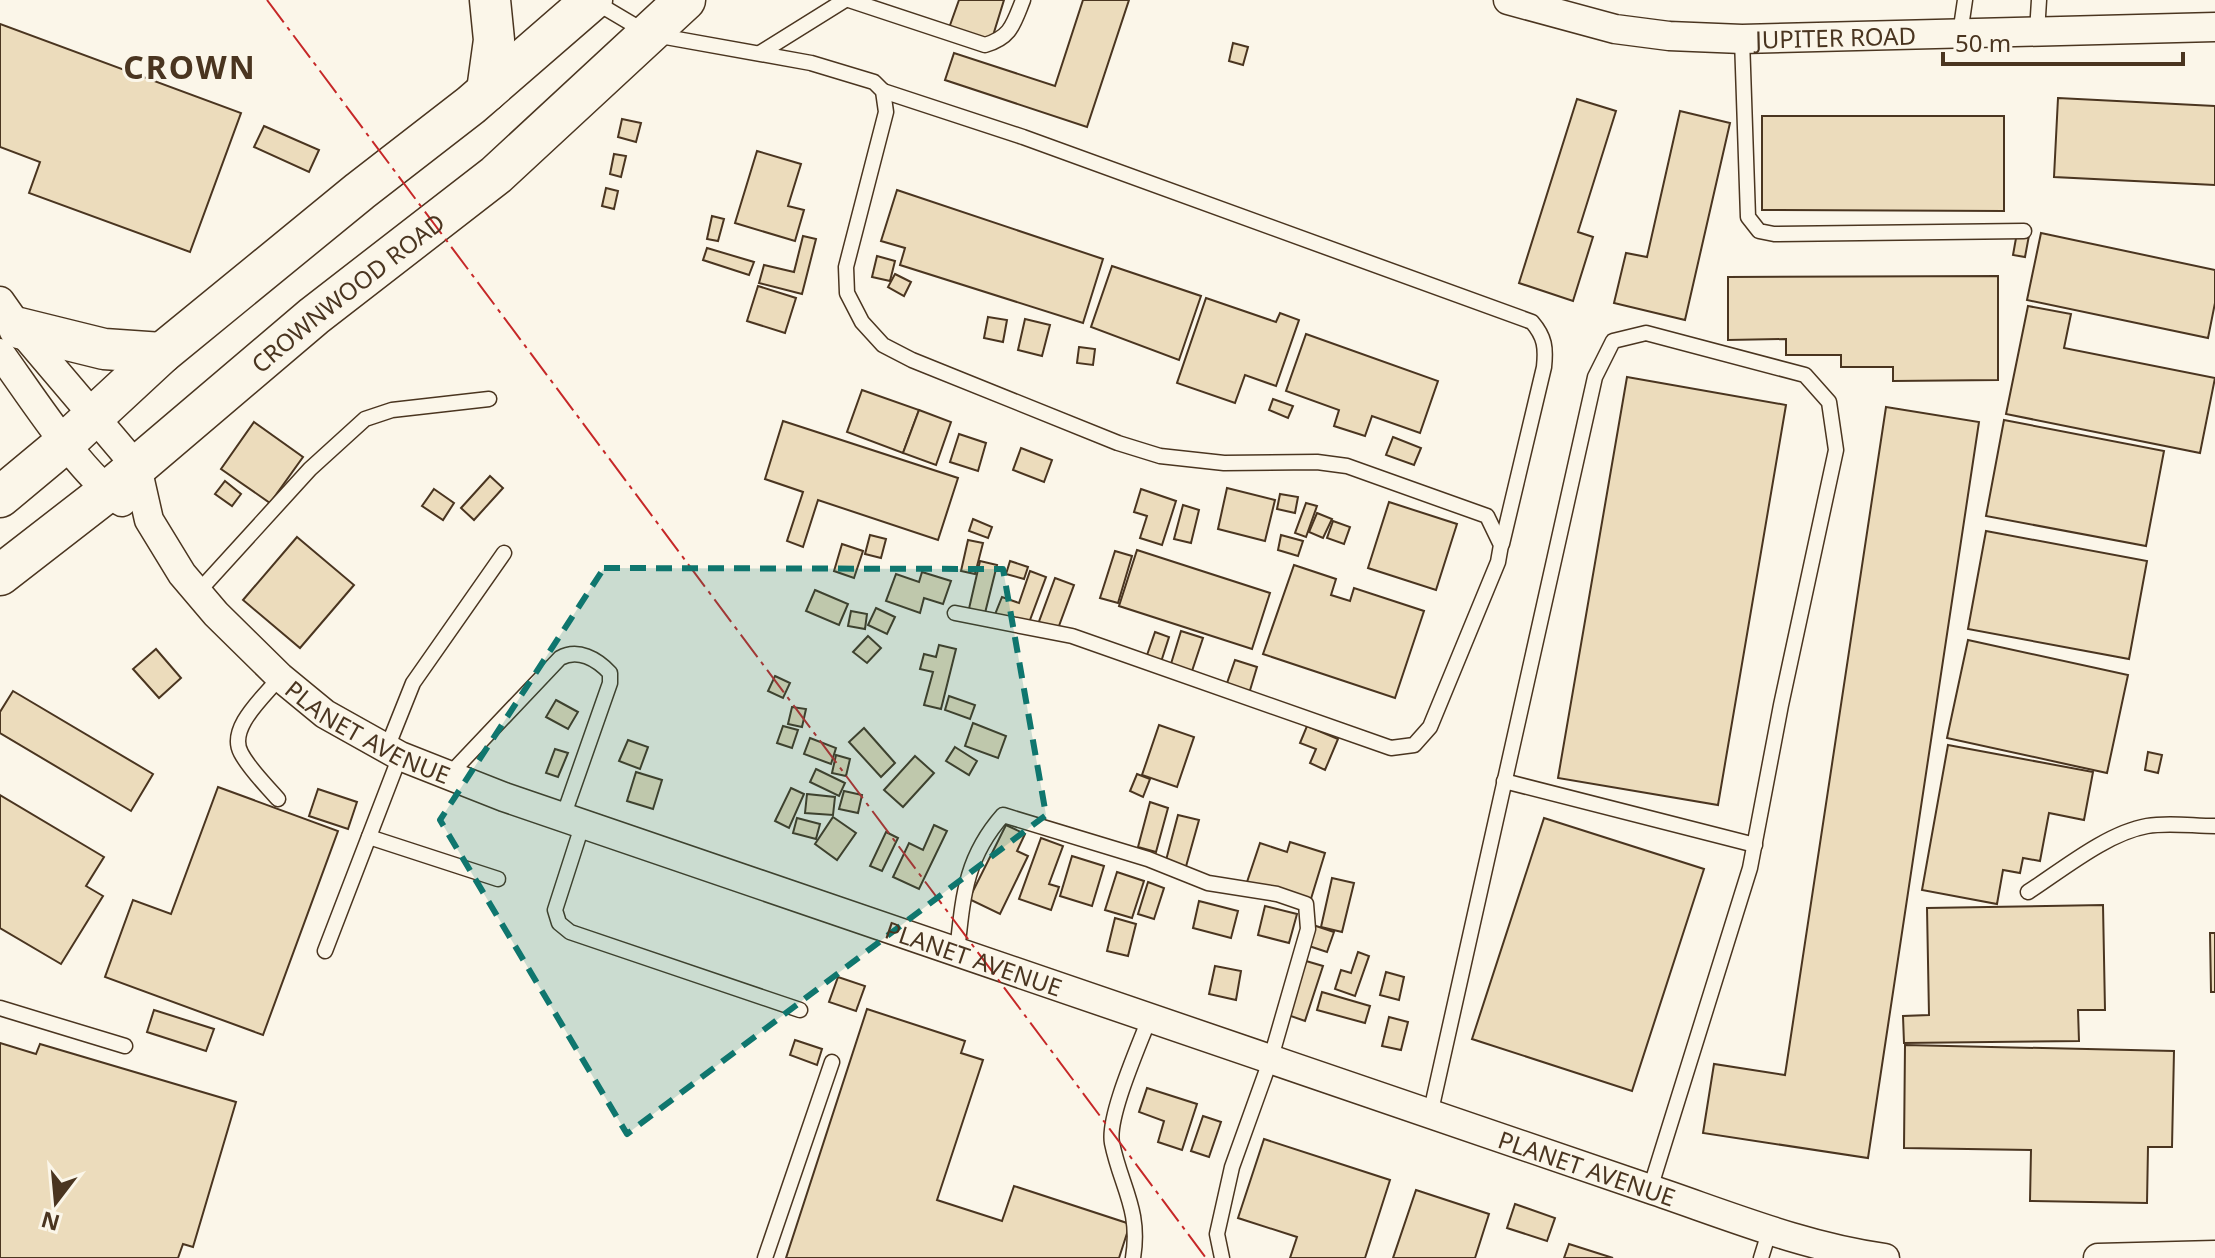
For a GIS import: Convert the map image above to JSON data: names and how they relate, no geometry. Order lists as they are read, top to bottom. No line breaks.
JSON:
{"streets":{"main road":["CROWNWOOD ROAD"],"street":["JUPITER ROAD","PLANET AVENUE"]},"crossings":[["CROWNWOOD ROAD","PLANET AVENUE"]],"districts":["CROWN"],"scale_bar":"50 m","north":"bottom"}
